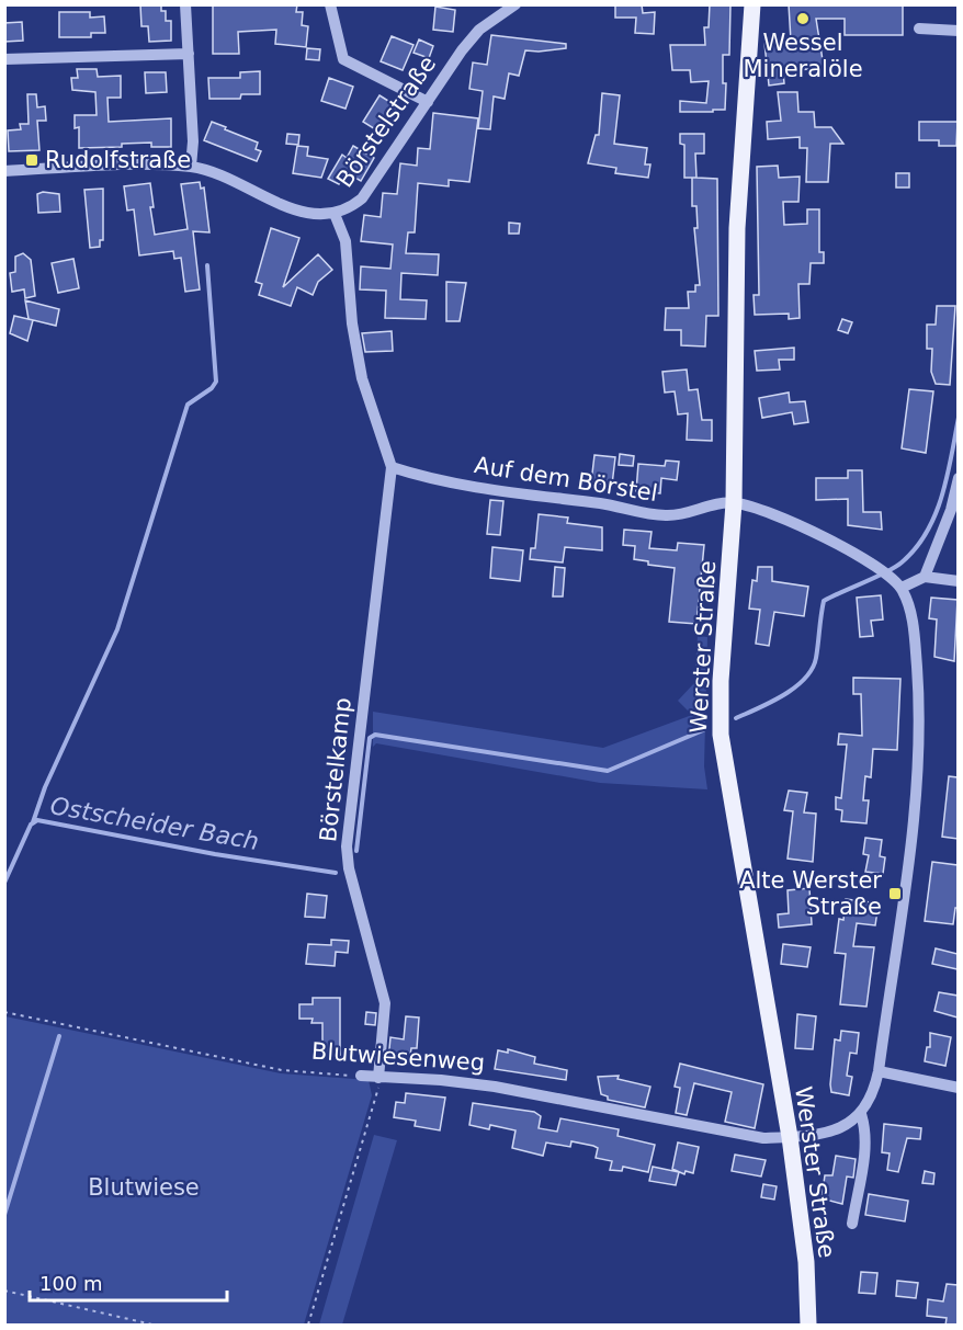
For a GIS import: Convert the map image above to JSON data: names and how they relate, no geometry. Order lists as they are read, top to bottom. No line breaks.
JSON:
{"streets":{"main road":["Werster Straße"],"street":["Börstelstraße","Auf dem Börstel","Börstelkamp","Blutwiesenweg"]},"crossings":[["Börstelstraße","Börstelkamp"],["Auf dem Börstel","Werster Straße"],["Auf dem Börstel","Börstelkamp"],["Werster Straße","Blutwiesenweg"],["Börstelkamp","Blutwiesenweg"]],"water":["Ostscheider Bach"],"parks":["Blutwiese"],"places":{"other":["Wessel Mineralöle"],"transit":["Rudolfstraße","Alte Werster Straße"]},"scale_bar":"100 m"}
